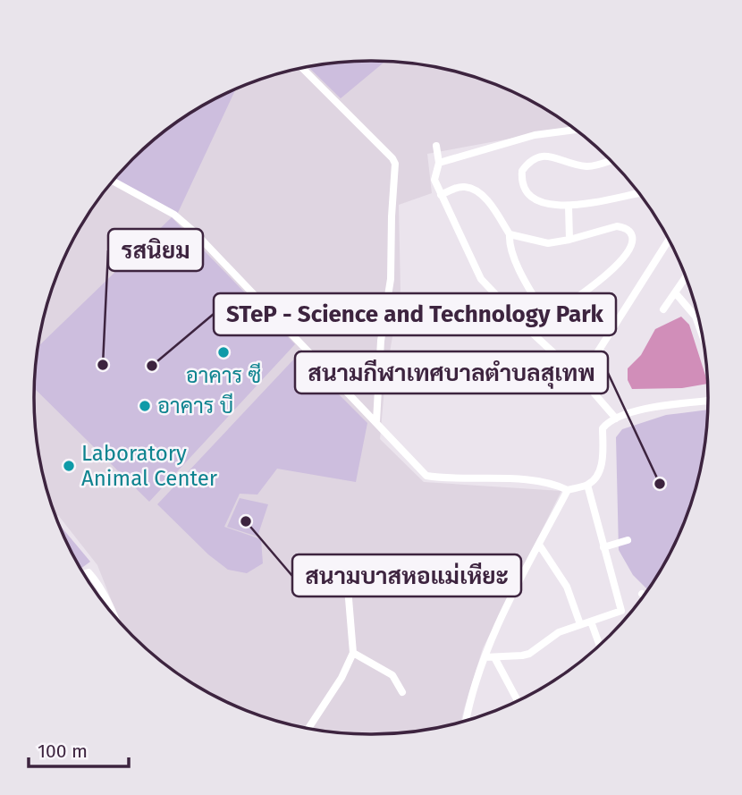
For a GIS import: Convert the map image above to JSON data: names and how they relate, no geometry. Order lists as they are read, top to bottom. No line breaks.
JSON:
{"places":["อาคาร ซี","รสนิยม","STeP - Science and Technology Park","อาคาร บี","Laboratory Animal Center","สนามกีฬาเทศบาลตำบลสุเทพ","สนามบาสหอแม่เหียะ"],"scale_bar":"100 m"}
